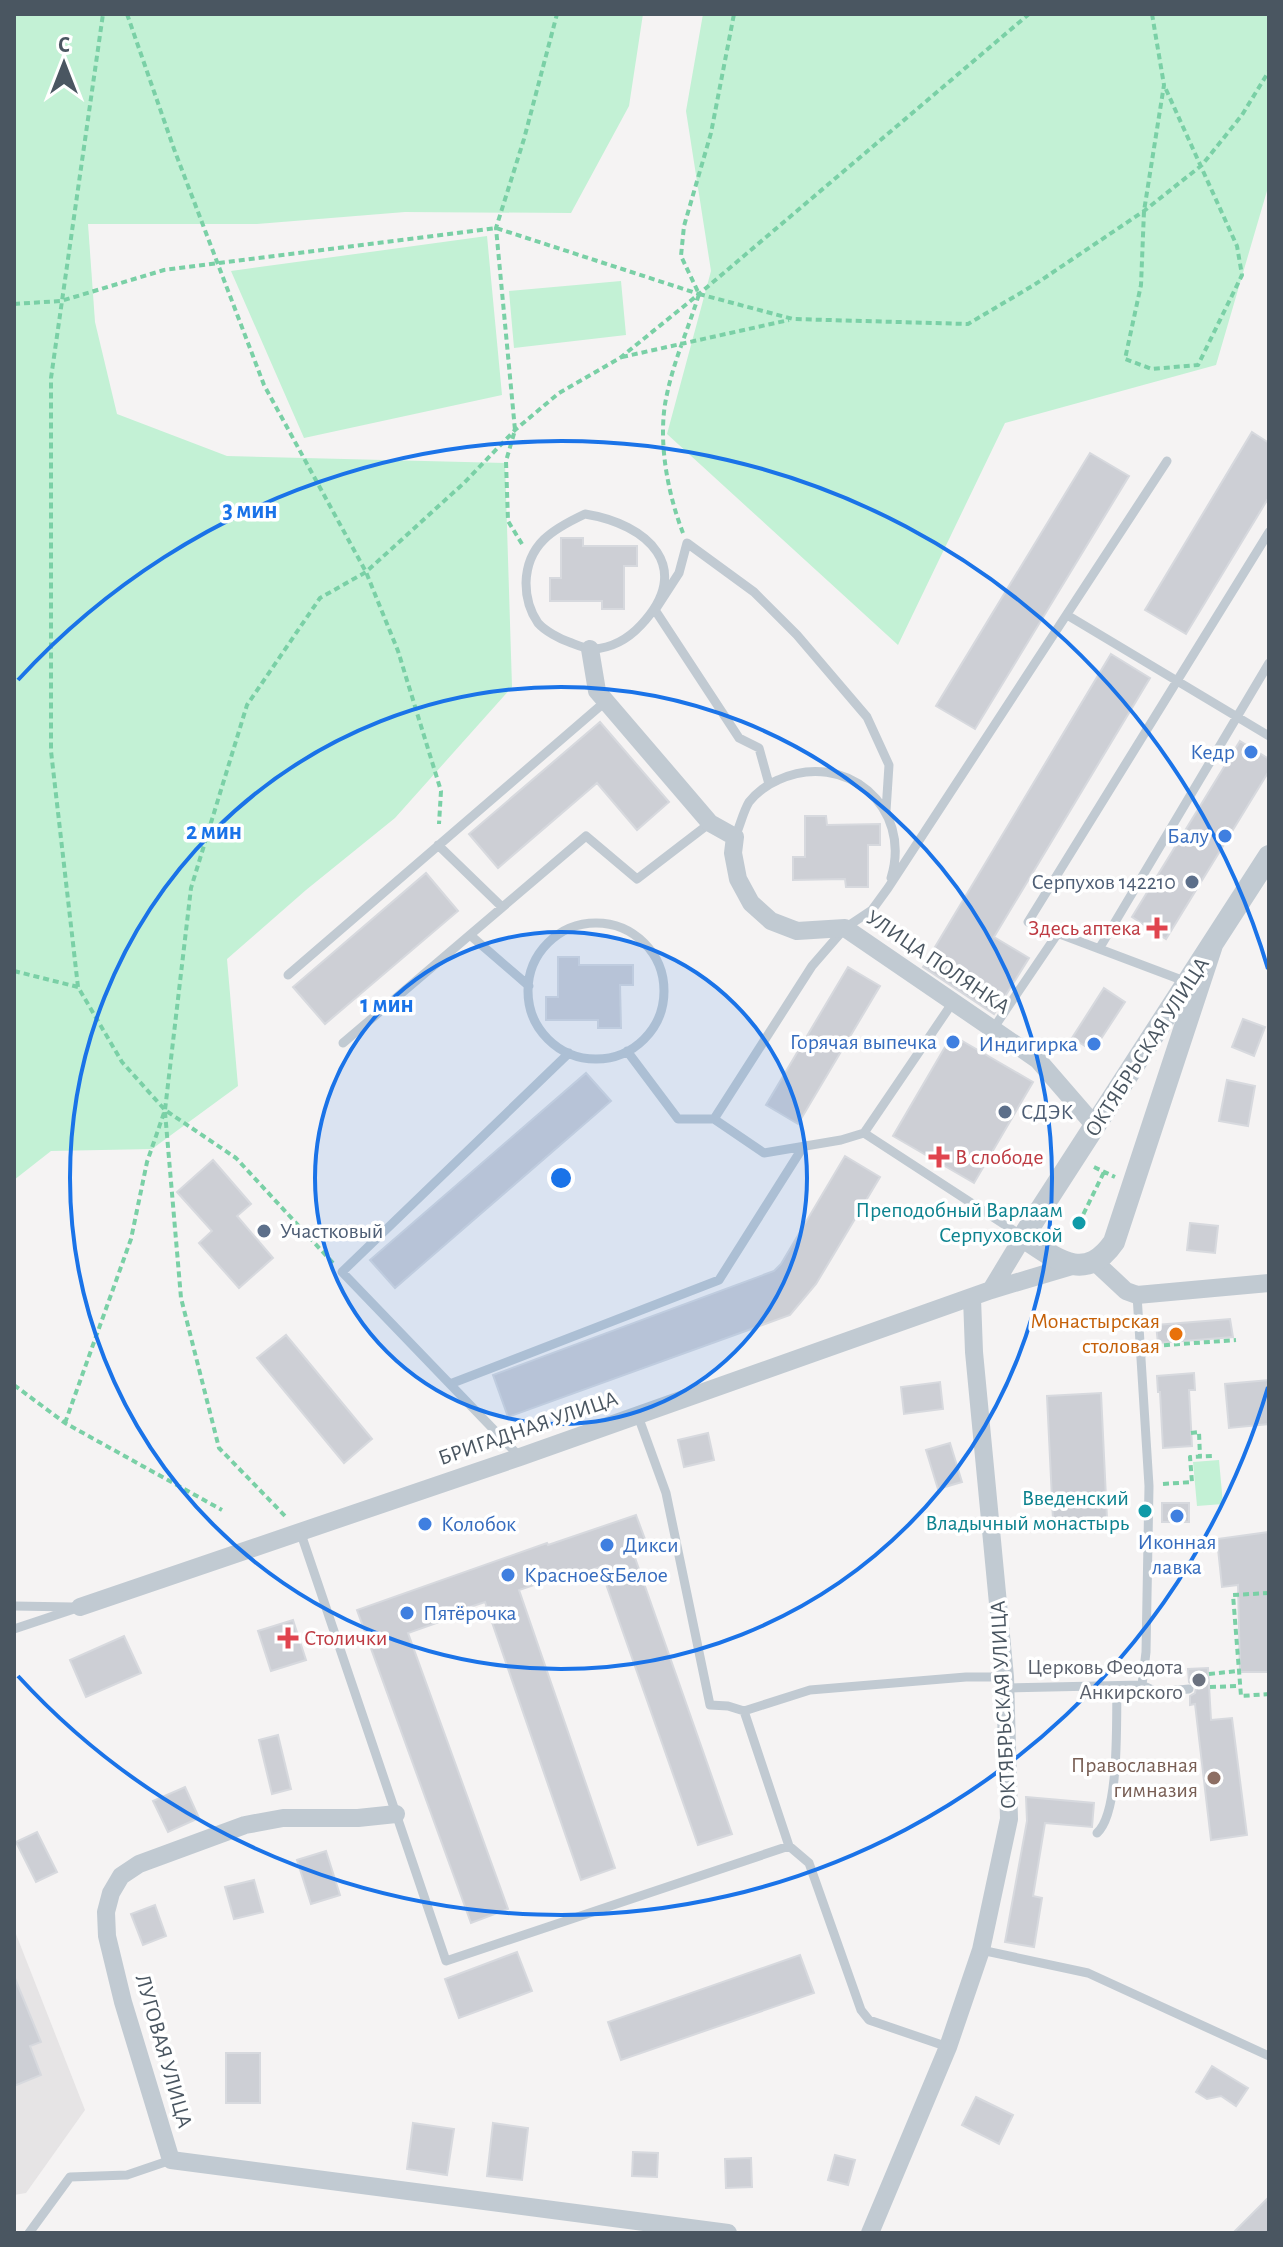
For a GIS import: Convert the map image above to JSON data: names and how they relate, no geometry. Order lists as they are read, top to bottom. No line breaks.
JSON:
{"streets":{"street":["УЛИЦА ПОЛЯНКА","ОКТЯБРЬСКАЯ УЛИЦА","БРИГАДНАЯ УЛИЦА","ЛУГОВАЯ УЛИЦА"]},"crossings":[["УЛИЦА ПОЛЯНКА","ОКТЯБРЬСКАЯ УЛИЦА"],["ОКТЯБРЬСКАЯ УЛИЦА","БРИГАДНАЯ УЛИЦА"]],"places":{"other":["Кедр","Балу","Серпухов 142210","Горячая выпечка","Индигирка","СДЭК","Преподобный Варлаам Серпуховской","Участковый","Монастырская столовая","Введенский Владычный монастырь","Иконная лавка","Колобок","Дикси","Красное&Белое","Пятёрочка","Церковь Феодота Анкирского","Православная гимназия"],"health":["Здесь аптека","В слободе","Столички"]},"north":"top","rings":["3 мин","2 мин","1 мин"]}
